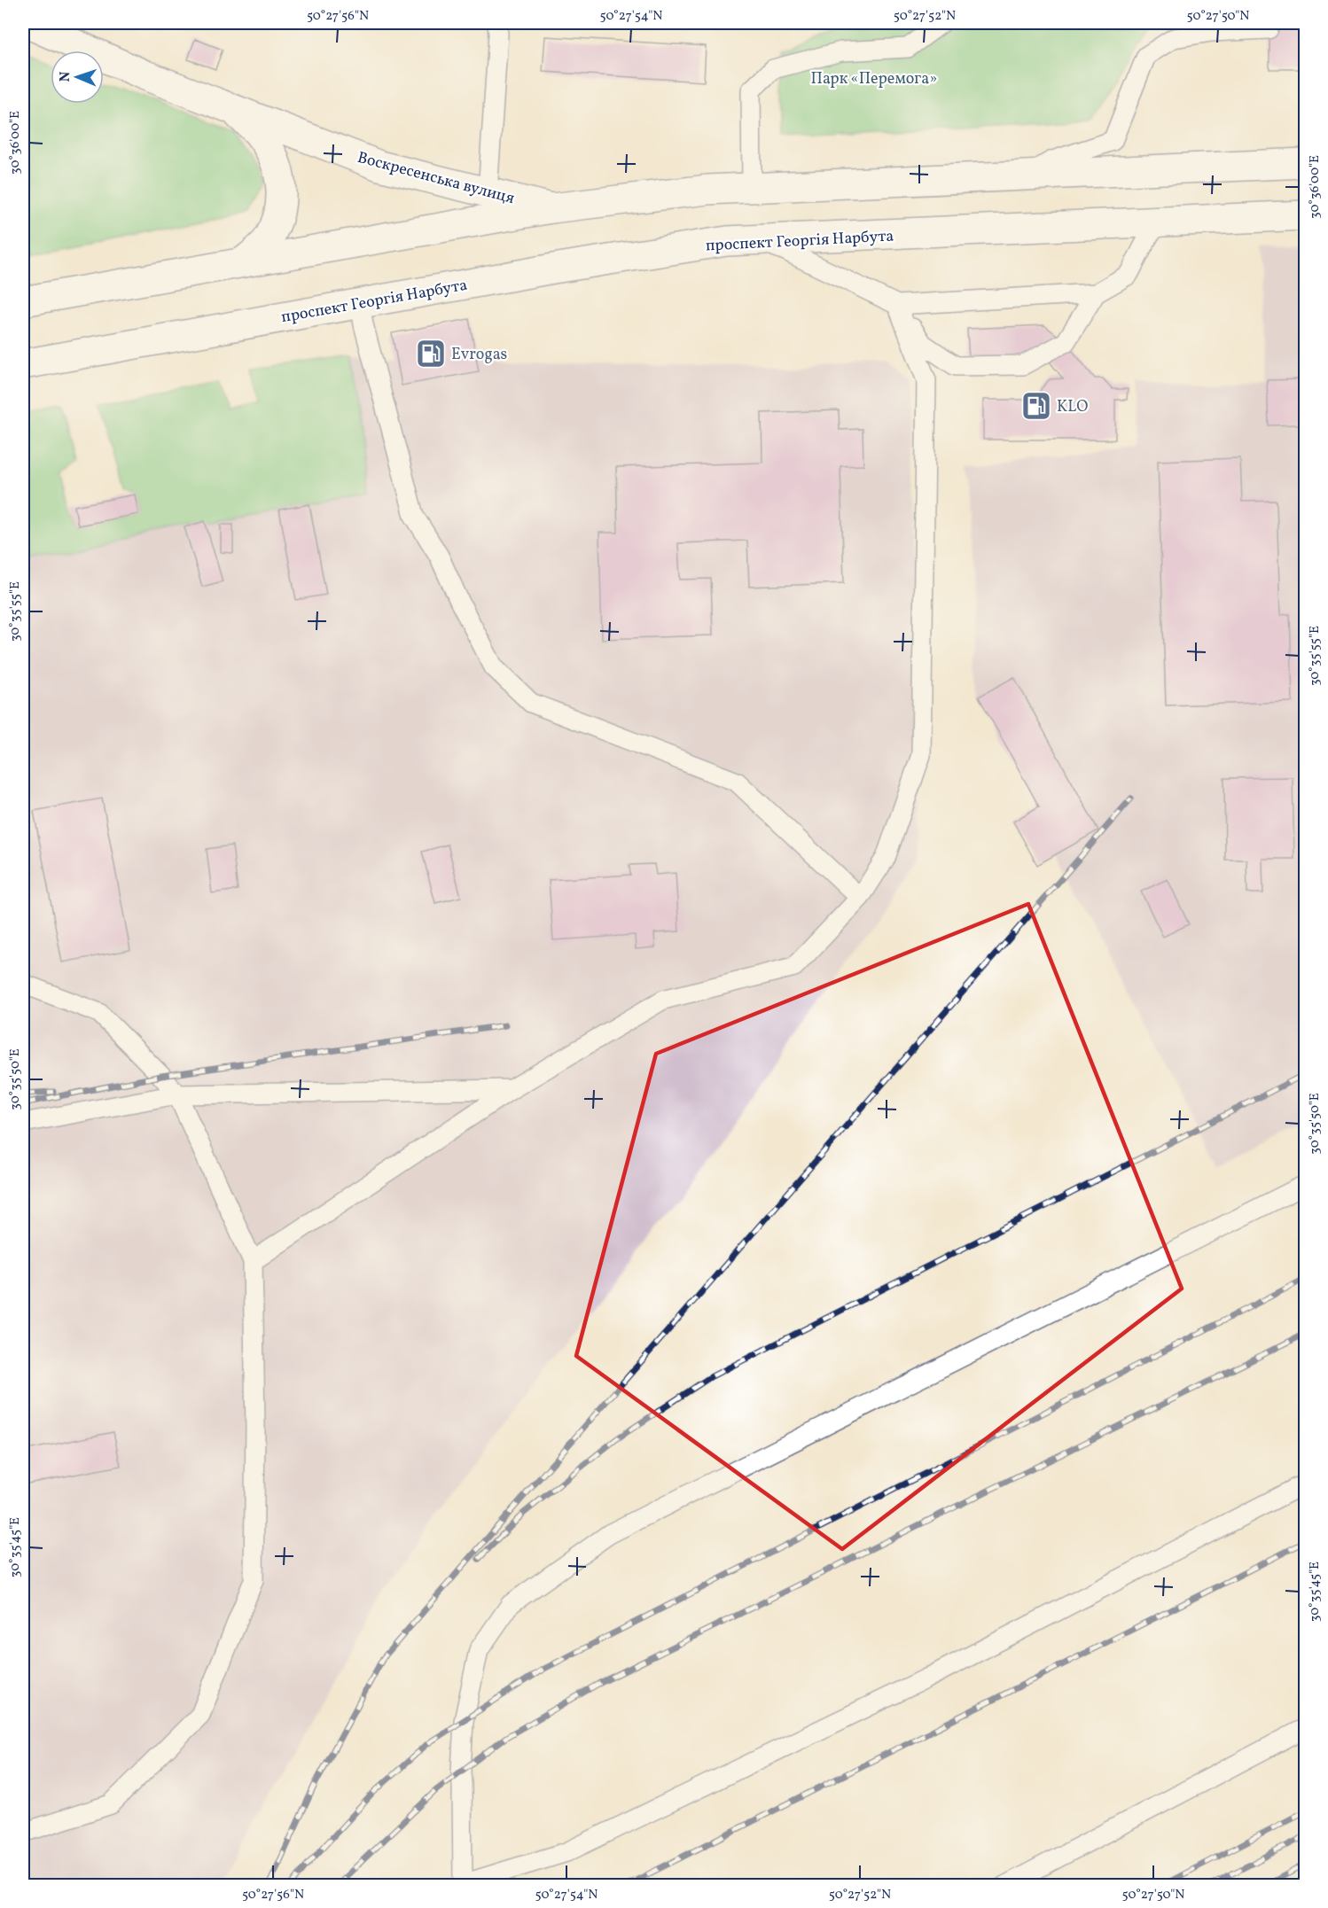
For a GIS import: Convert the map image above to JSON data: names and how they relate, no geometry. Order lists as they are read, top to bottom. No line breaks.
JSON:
{"streets":{"main road":["Воскресенська вулиця","проспект Георгія Нарбута"]},"parks":["Парк «Перемога»"],"places":{"fuel station":["Evrogas","KLO"]},"north":"left","coordinates":["50°27'56\"N","50°27'54\"N","50°27'52\"N","50°27'50\"N","30°36'00\"E","30°35'55\"E","30°35'50\"E","30°35'45\"E"]}
